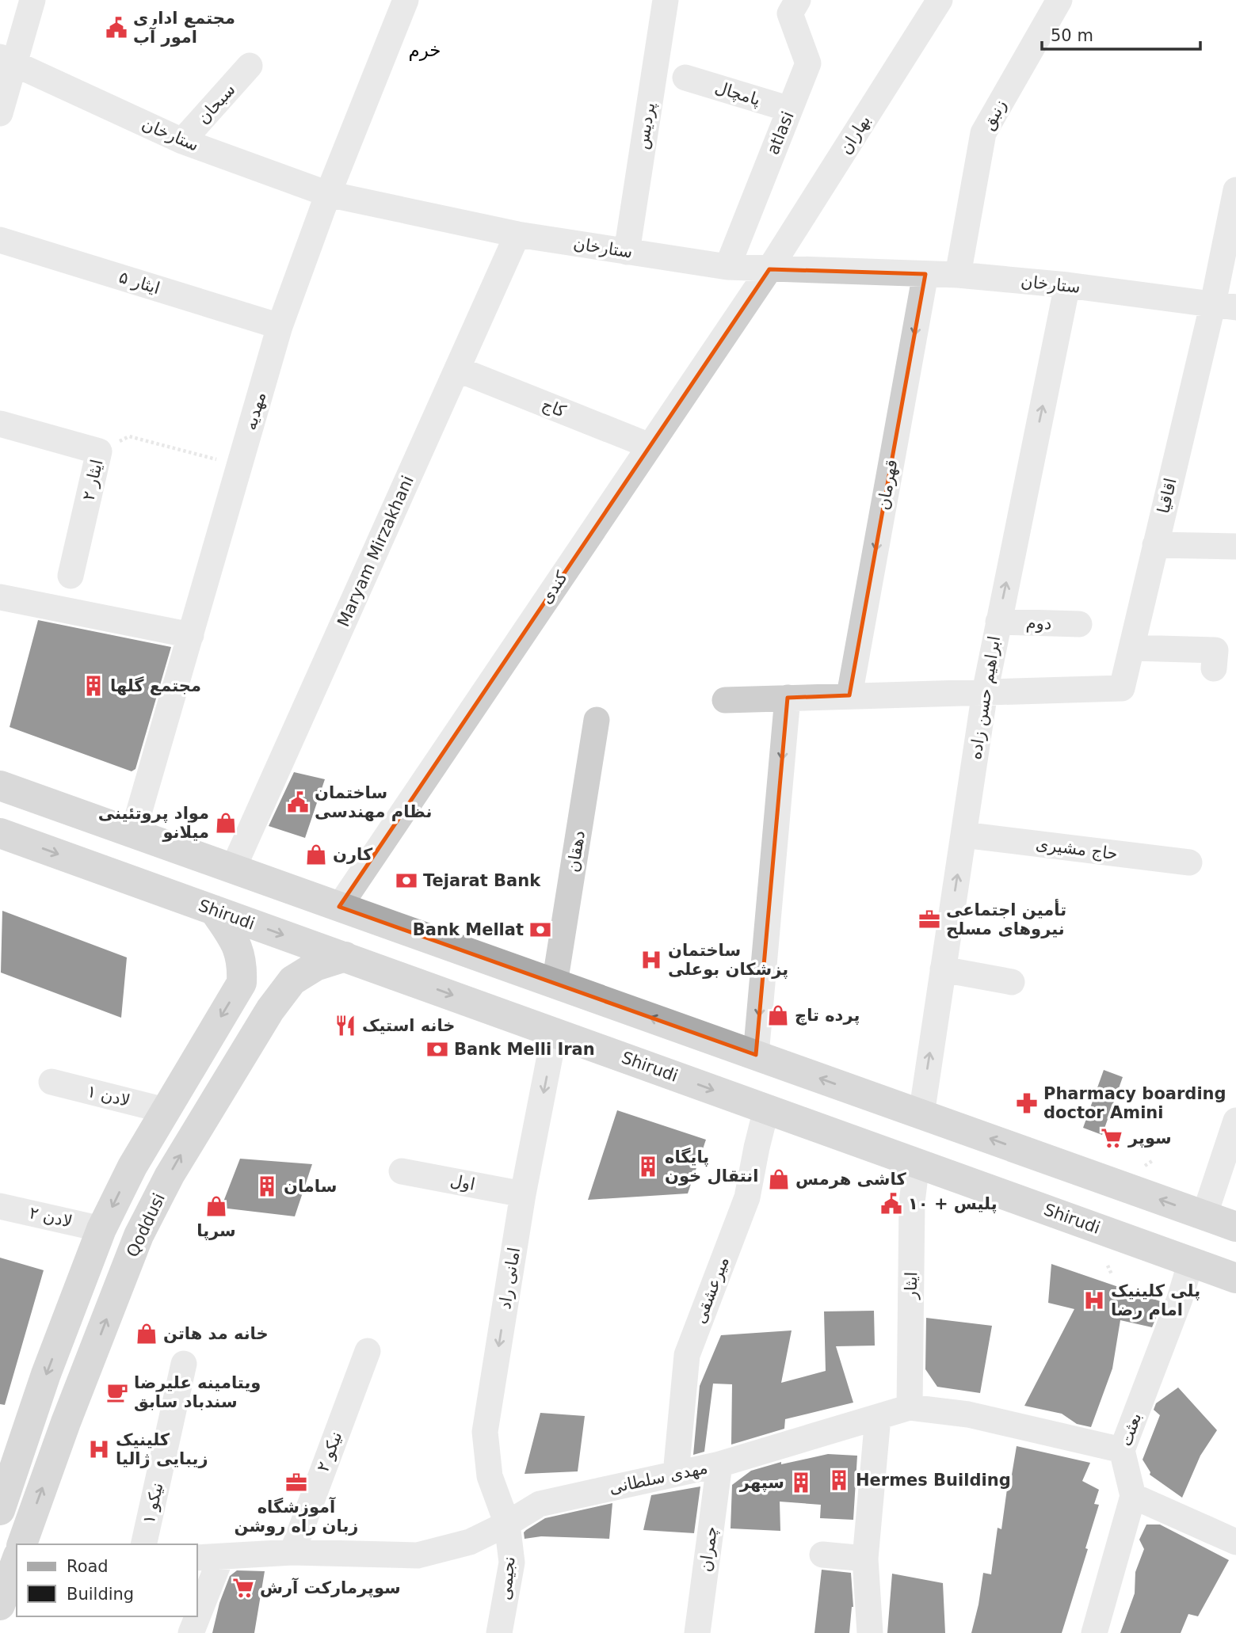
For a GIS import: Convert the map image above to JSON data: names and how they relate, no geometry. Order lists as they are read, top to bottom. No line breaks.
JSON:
{"streets":{"main road":["Shirudi","Qoddusi"],"street":["پامچال","سبحان","زنبق","پردیس","atlasi","ستارخان","بهاران","ایثار ۵","کاج","مهدیه","ایثار ۲","قهرمان","اقاقیا","Maryam Mirzakhani","کندی","دوم","ابراهیم حسن زاده","حاج مشیری","دهقان","لادن ۱","اول","لادن ۲","امانی راد","ایثار","میرعشقی","بعثت","نیکو ۲","مهدی سلطانی","نیکو ۱","چمران","نجیمی"]},"crossings":[["پامچال","atlasi"],["سبحان","ستارخان"],["زنبق","ستارخان"],["پردیس","ستارخان"],["atlasi","ستارخان"],["ستارخان","بهاران"],["ستارخان","مهدیه"],["ستارخان","قهرمان"],["ستارخان","اقاقیا"],["ستارخان","Maryam Mirzakhani"],["ستارخان","کندی"],["ستارخان","ابراهیم حسن زاده"],["بهاران","کندی"],["ایثار ۵","مهدیه"],["کاج","Maryam Mirzakhani"],["کاج","کندی"],["اقاقیا","ابراهیم حسن زاده"],["دوم","ابراهیم حسن زاده"],["ابراهیم حسن زاده","حاج مشیری"],["Shirudi","Qoddusi"],["Shirudi","امانی راد"],["Shirudi","ایثار"],["Shirudi","میرعشقی"],["Shirudi","بعثت"],["اول","امانی راد"],["امانی راد","مهدی سلطانی"],["امانی راد","نجیمی"],["ایثار","مهدی سلطانی"],["میرعشقی","مهدی سلطانی"],["بعثت","مهدی سلطانی"],["نیکو ۲","مهدی سلطانی"],["مهدی سلطانی","چمران"],["مهدی سلطانی","نجیمی"]],"one_way":["قهرمان","امانی راد"],"districts":["خرم"],"places":{"public building":["مجتمع اداری امور آب","ساختمان نظام مهندسی","پلیس + ۱۰"],"building":["مجتمع گلها","پایگاه انتقال خون","سامان","Hermes Building","سپهر"],"shop":["مواد پروتئینی میلانو","کارن","پرده تاچ","کاشی هرمس","سرپا","خانه مد هاتن"],"bank":["Tejarat Bank","Bank Mellat","Bank Melli Iran"],"office":["تأمین اجتماعی نیروهای مسلح","آموزشگاه زبان راه روشن"],"hospital":["ساختمان پزشکان بوعلی","پلی کلینیک امام رضا","کلینیک زیبایی ژالیا"],"restaurant":["خانه استیک"],"pharmacy":["Pharmacy boarding doctor Amini"],"supermarket":["سوپر","سوپرمارکت آرش"],"cafe":["ویتامینه علیرضا سندباد سابق"]},"legend":["Road","Building"],"scale_bar":"50 m"}
